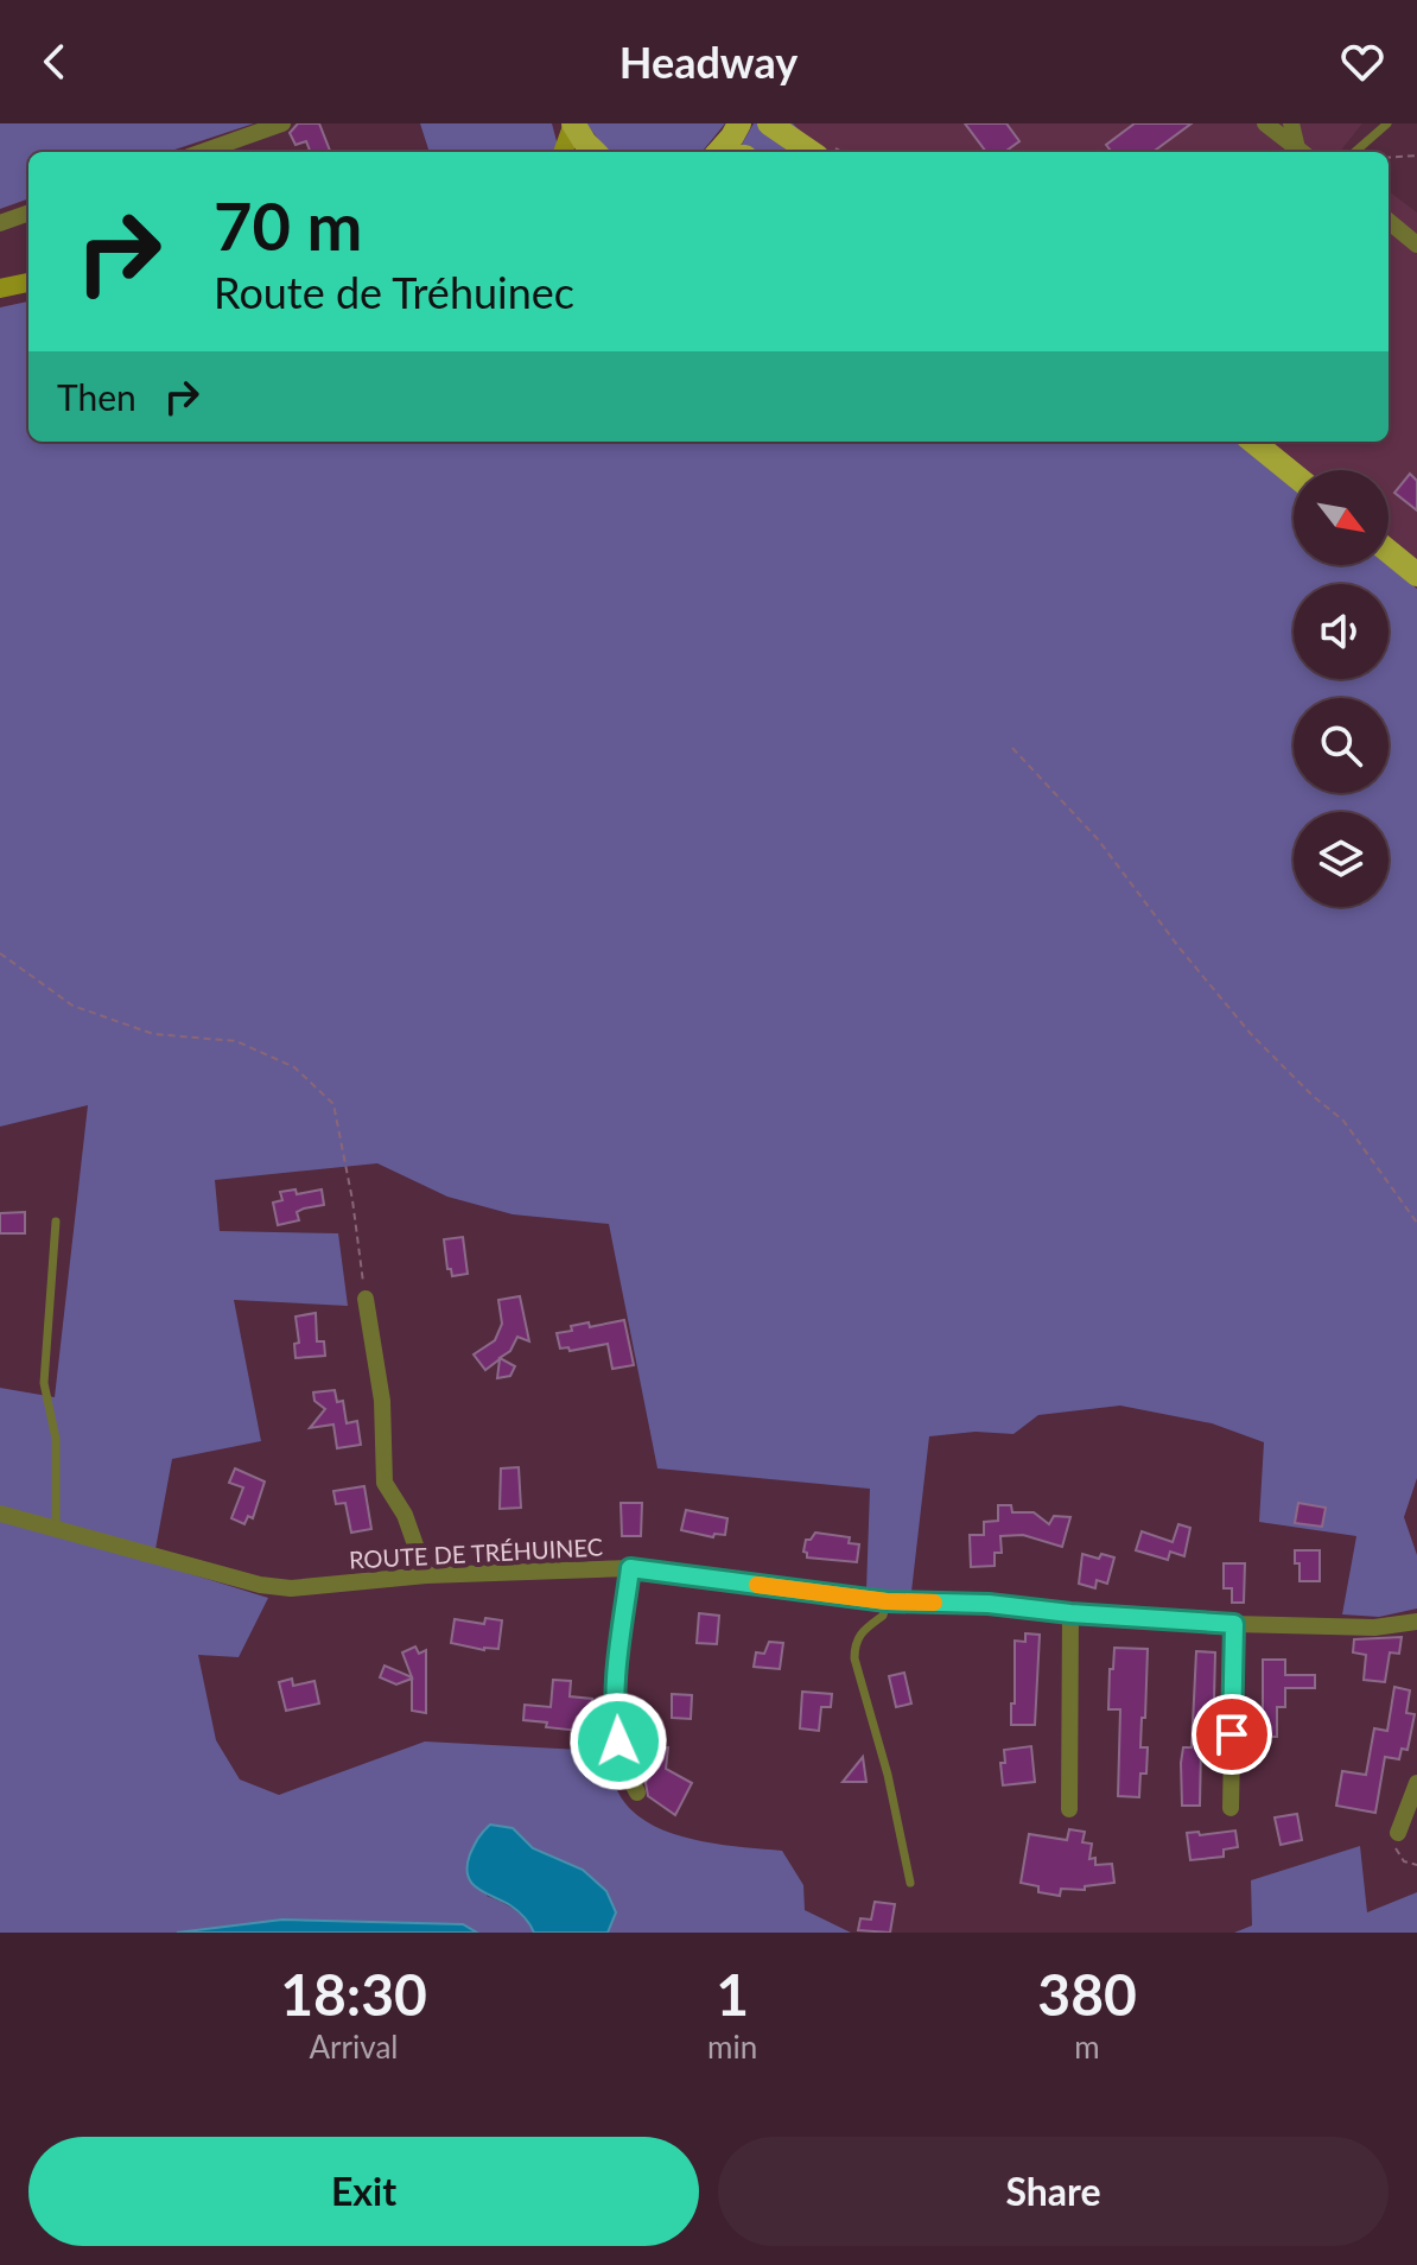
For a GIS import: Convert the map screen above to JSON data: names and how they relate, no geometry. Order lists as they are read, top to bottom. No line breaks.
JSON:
{"streets":{"street":["ROUTE DE TRÉHUINEC"]},"north":"bottom right","page":{"header":"Headway","turn":["70 m","Route de Tréhuinec"],"then":"Then","eta":["18:30","Arrival","1","min","380","m"],"buttons":["Exit","Share"]}}
